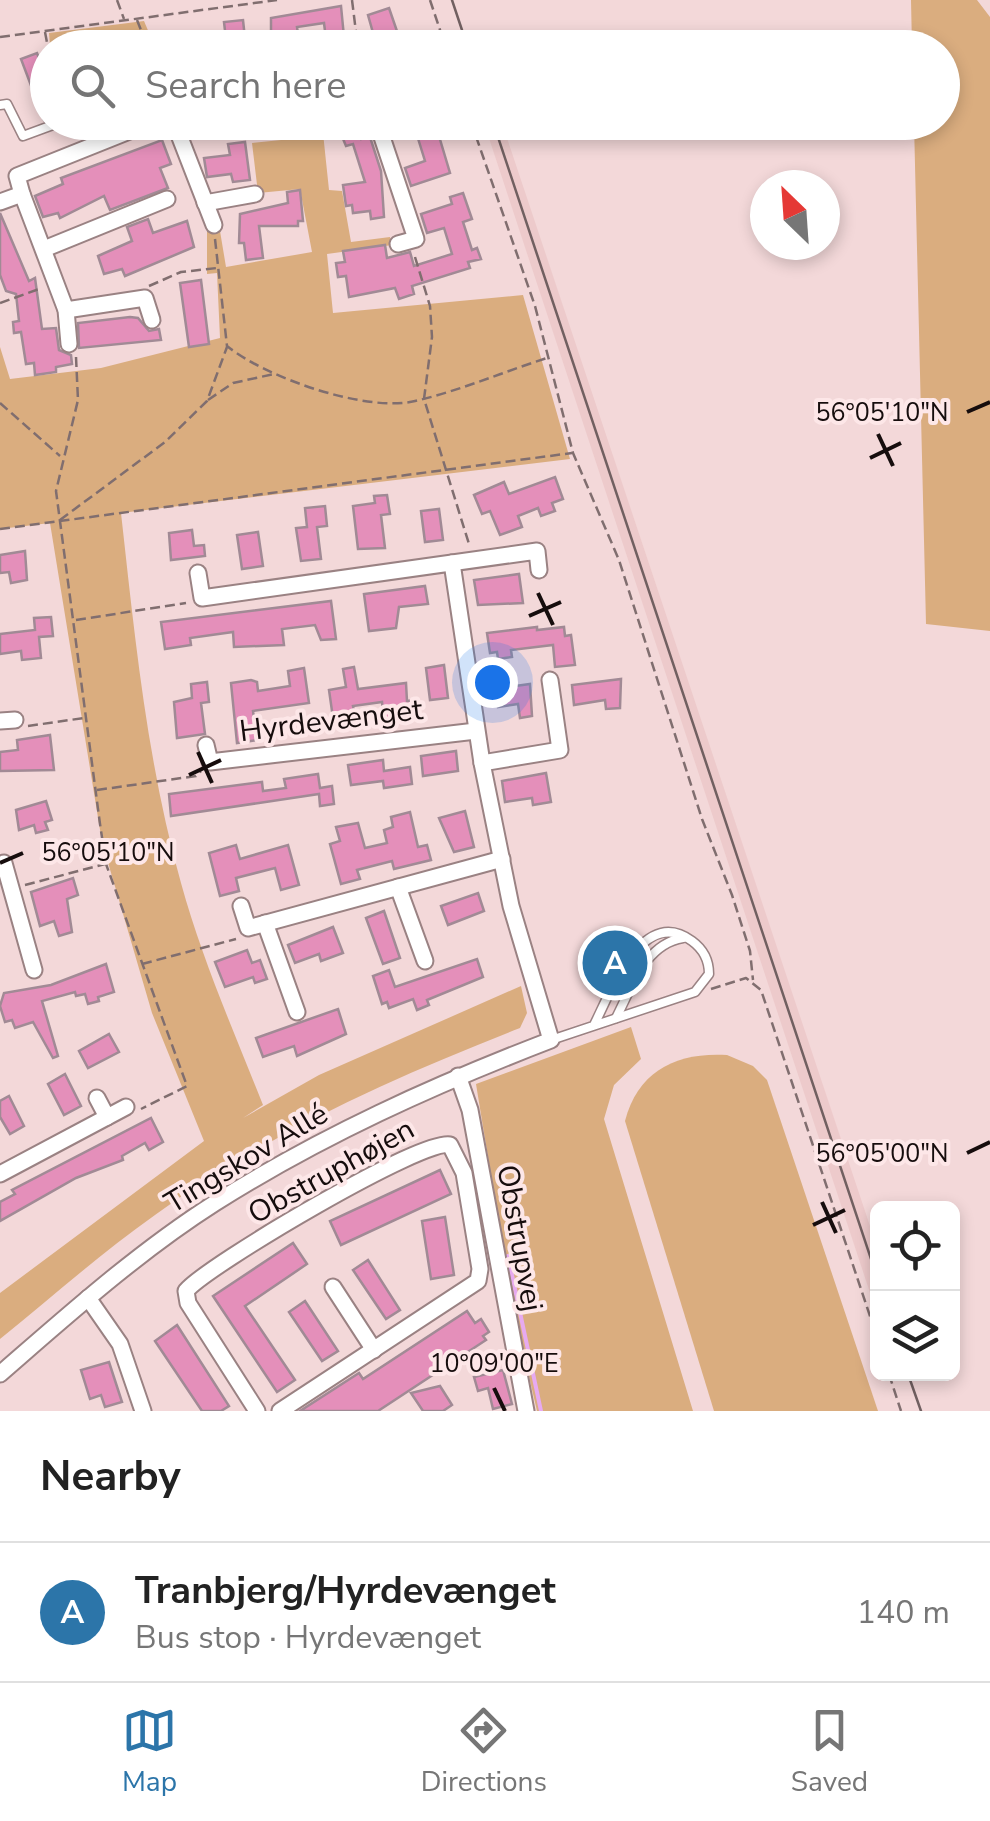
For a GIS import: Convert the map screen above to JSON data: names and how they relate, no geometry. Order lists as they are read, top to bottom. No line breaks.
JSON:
{"streets":{"street":["Hyrdevænget","Tingskov Allé","Obstruphøjen","Obstrupvej"]},"crossings":[["Tingskov Allé","Obstrupvej"]],"north":"top left","page":{"search":"Search here","pins":"A","heading":"Nearby","list":[{"mark":"A","name":"Tranbjerg/Hyrdevænget","note":"Bus stop · Hyrdevænget","value":"140 m"}],"nav":["Map","Directions","Saved"]},"coordinates":["56°05'10\"N","56°05'00\"N","10°09'00\"E"]}
